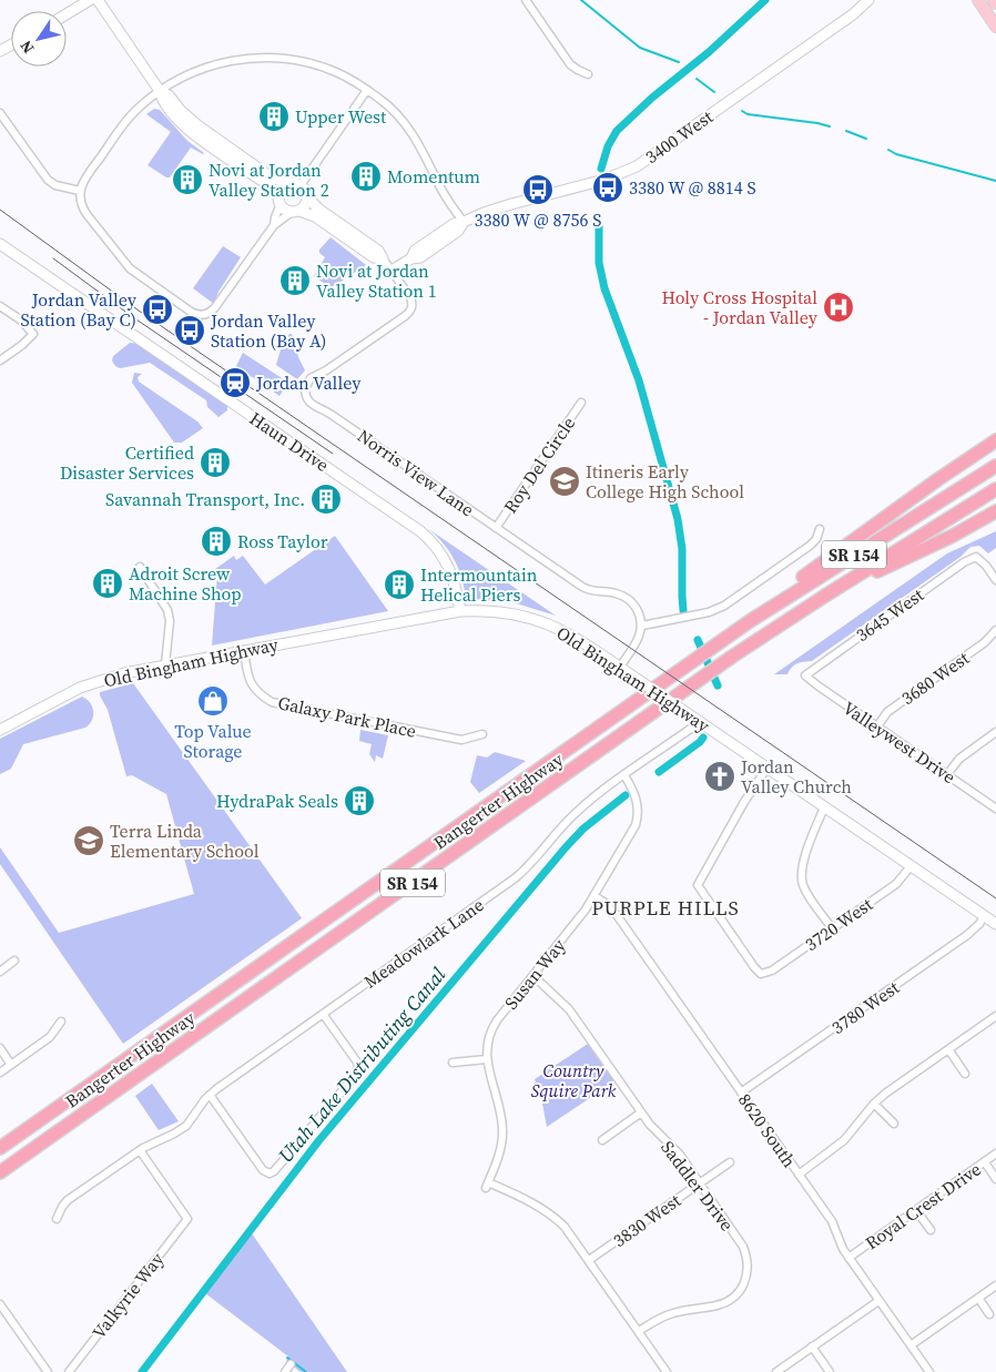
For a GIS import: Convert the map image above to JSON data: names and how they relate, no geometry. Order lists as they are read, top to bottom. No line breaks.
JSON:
{"streets":{"highway":["SR 154","Bangerter Highway"],"street":["3400 West","Haun Drive","Roy Del Circle","Norris View Lane","3645 West","Old Bingham Highway","3680 West","Galaxy Park Place","Valleywest Drive","3720 West","Meadowlark Lane","Susan Way","3780 West","8620 South","Saddler Drive","Royal Crest Drive","3830 West","Valkyrie Way"]},"crossings":[["3400 West","Norris View Lane"],["Haun Drive","Old Bingham Highway"],["Roy Del Circle","Norris View Lane"],["3645 West","Valleywest Drive"],["Old Bingham Highway","Galaxy Park Place"],["Old Bingham Highway","3720 West"],["Old Bingham Highway","Meadowlark Lane"],["Old Bingham Highway","3780 West"],["3680 West","Valleywest Drive"],["Meadowlark Lane","Susan Way"],["Meadowlark Lane","Valkyrie Way"],["Susan Way","8620 South"],["Susan Way","Saddler Drive"],["Susan Way","3830 West"],["3780 West","8620 South"],["8620 South","Royal Crest Drive"],["Saddler Drive","3830 West"]],"districts":["PURPLE HILLS"],"water":["Utah Lake Distributing Canal"],"parks":["Country Squire Park"],"places":{"building":["Upper West","Momentum","Novi at Jordan Valley Station 2","Novi at Jordan Valley Station 1","Certified Disaster Services","Savannah Transport, Inc.","Ross Taylor","Adroit Screw Machine Shop","Intermountain Helical Piers","HydraPak Seals"],"bus stop":["3380 W @ 8814 S","3380 W @ 8756 S","Jordan Valley Station (Bay C)","Jordan Valley Station (Bay A)"],"hospital":["Holy Cross Hospital - Jordan Valley"],"station":["Jordan Valley"],"school or university":["Itineris Early College High School","Terra Linda Elementary School"],"shop":["Top Value Storage"],"church":["Jordan Valley Church"]},"north":"bottom left"}
